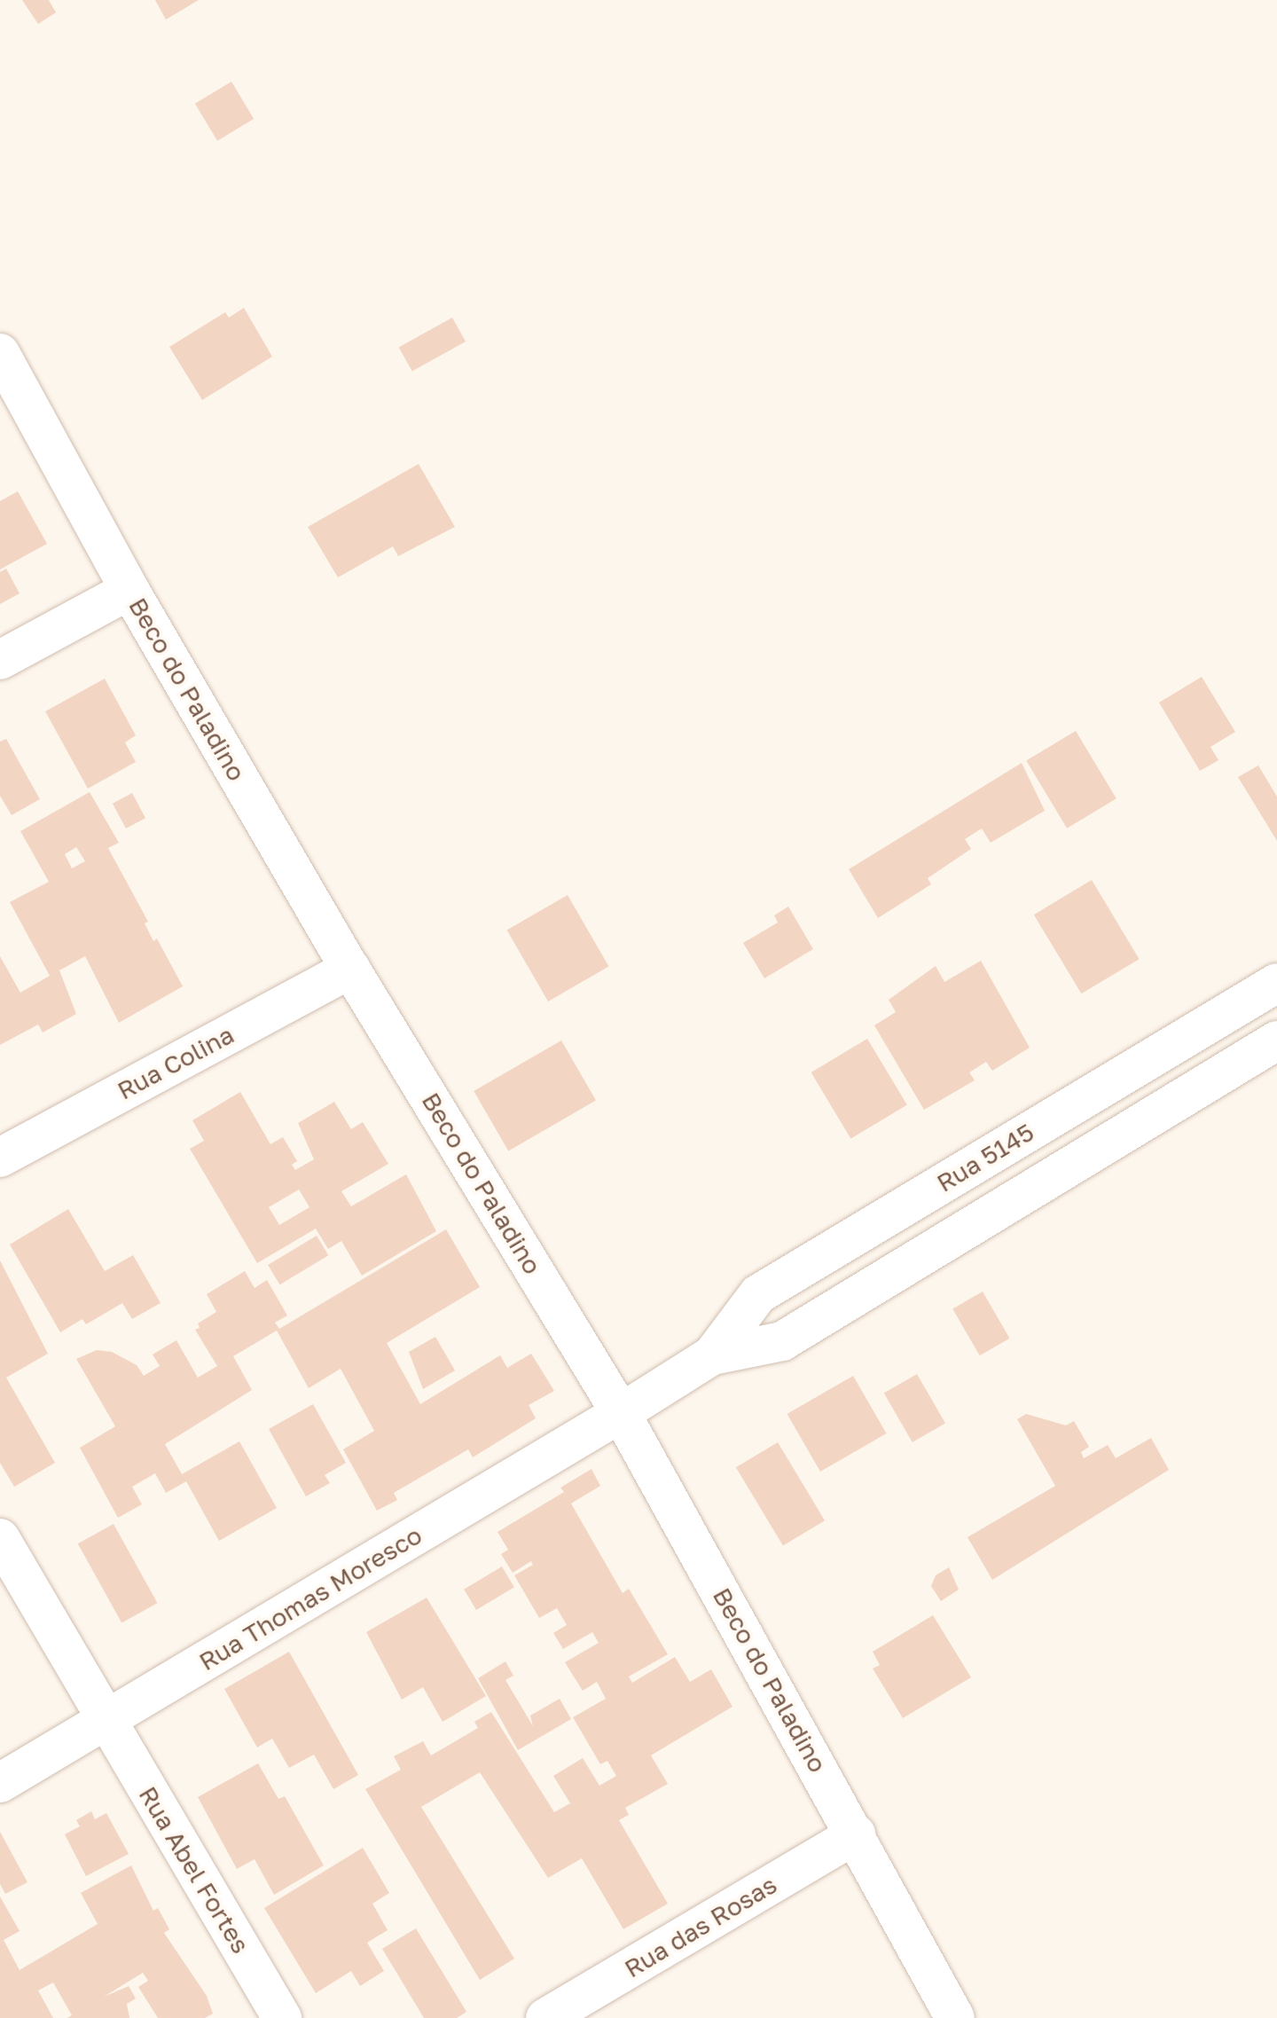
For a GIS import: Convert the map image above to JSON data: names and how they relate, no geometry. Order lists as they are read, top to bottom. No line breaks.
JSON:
{"streets":{"street":["Beco do Paladino","Rua Colina","Rua 5145","Rua Thomas Moresco","Rua Abel Fortes","Rua das Rosas"]},"crossings":[["Beco do Paladino","Rua Colina"],["Beco do Paladino","Rua 5145"],["Beco do Paladino","Rua Thomas Moresco"],["Beco do Paladino","Rua das Rosas"],["Rua 5145","Rua Thomas Moresco"],["Rua Thomas Moresco","Rua Abel Fortes"]]}
